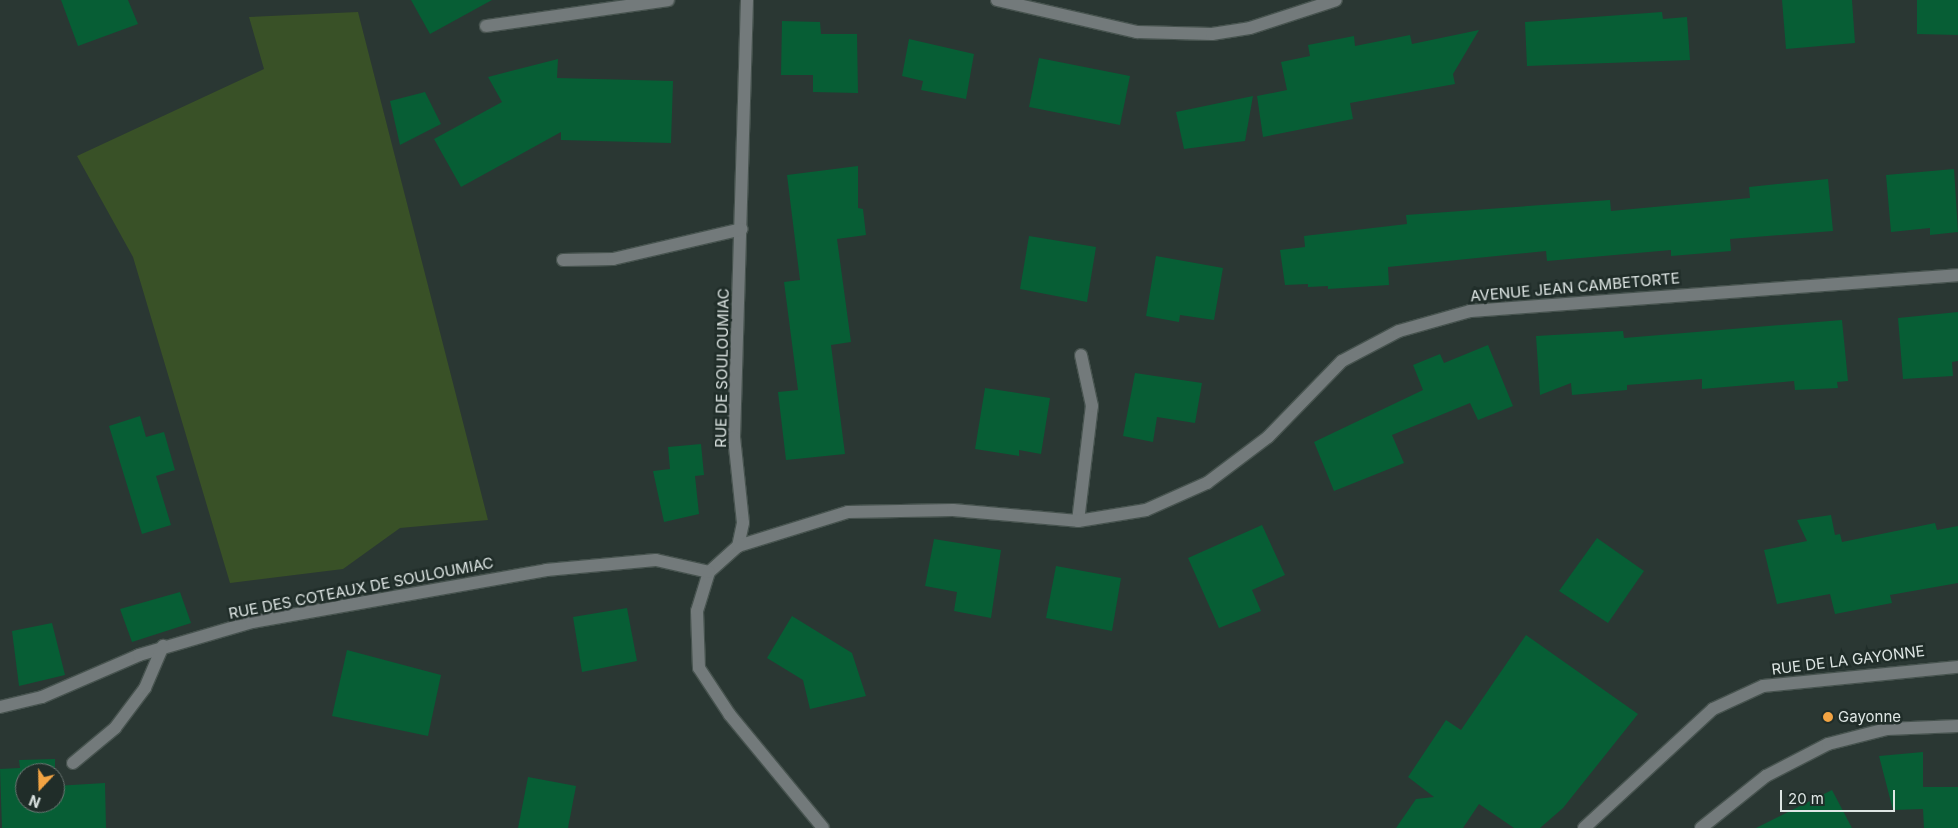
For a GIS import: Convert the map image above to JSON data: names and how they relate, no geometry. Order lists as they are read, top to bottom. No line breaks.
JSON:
{"streets":{"street":["AVENUE JEAN CAMBETORTE","RUE DE SOULOUMIAC","RUE DES COTEAUX DE SOULOUMIAC","RUE DE LA GAYONNE"]},"crossings":[["AVENUE JEAN CAMBETORTE","RUE DE SOULOUMIAC"]],"places":["Gayonne"],"scale_bar":"20 m","north":"bottom"}
